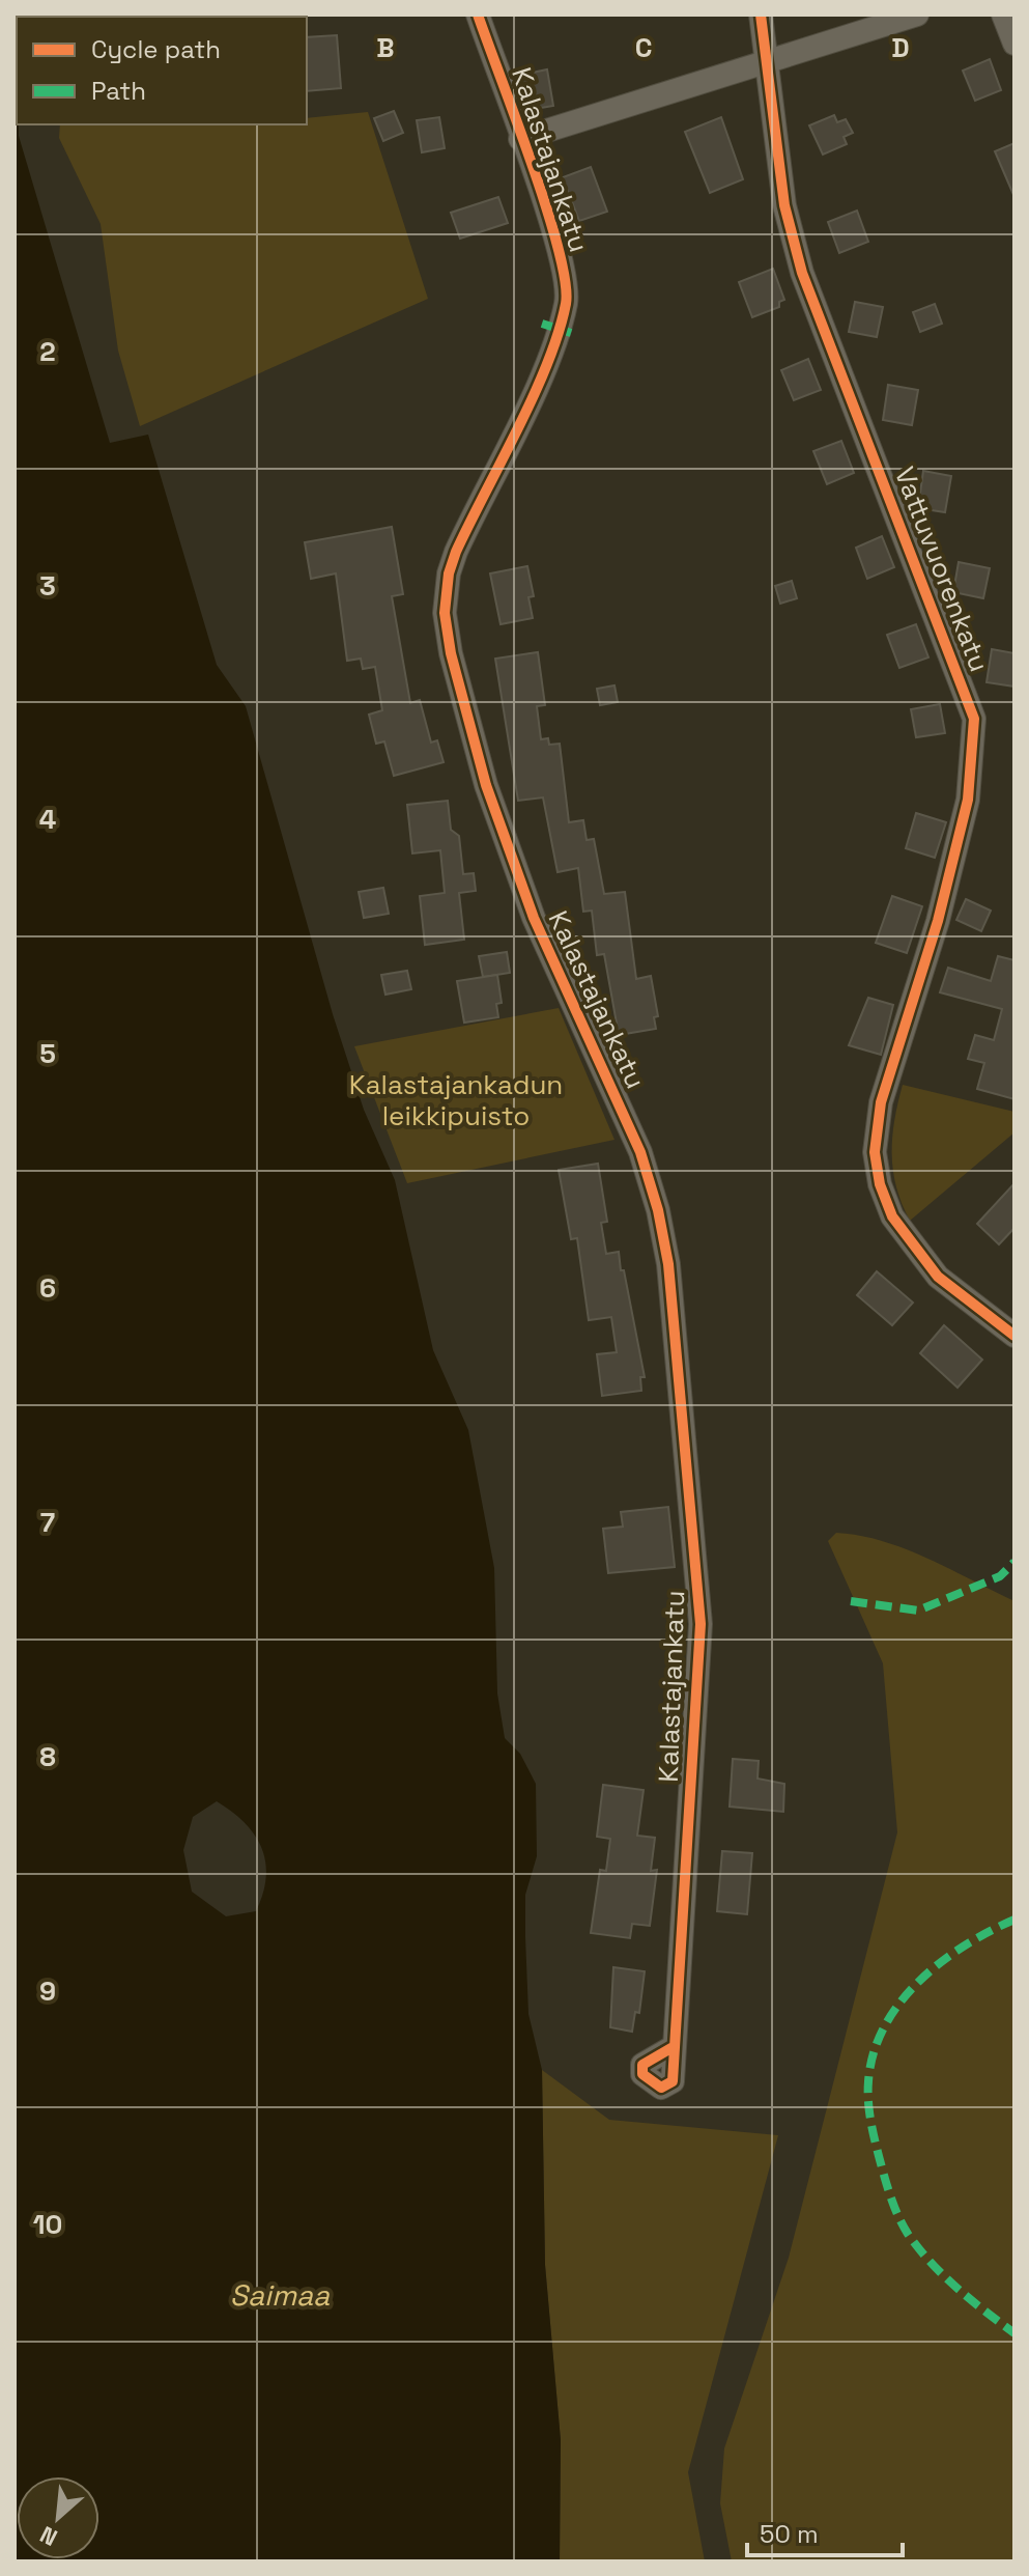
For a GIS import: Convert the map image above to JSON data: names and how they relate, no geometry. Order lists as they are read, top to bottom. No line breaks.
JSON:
{"streets":{"street":["Kalastajankatu","Vattuvuorenkatu"]},"water":["Saimaa"],"parks":["Kalastajankadun leikkipuisto"],"legend":["Cycle path","Path"],"scale_bar":"50 m","north":"bottom left","grid":{"columns":["B","C","D"],"rows":["2","3","4","5","6","7","8","9","10"]}}
